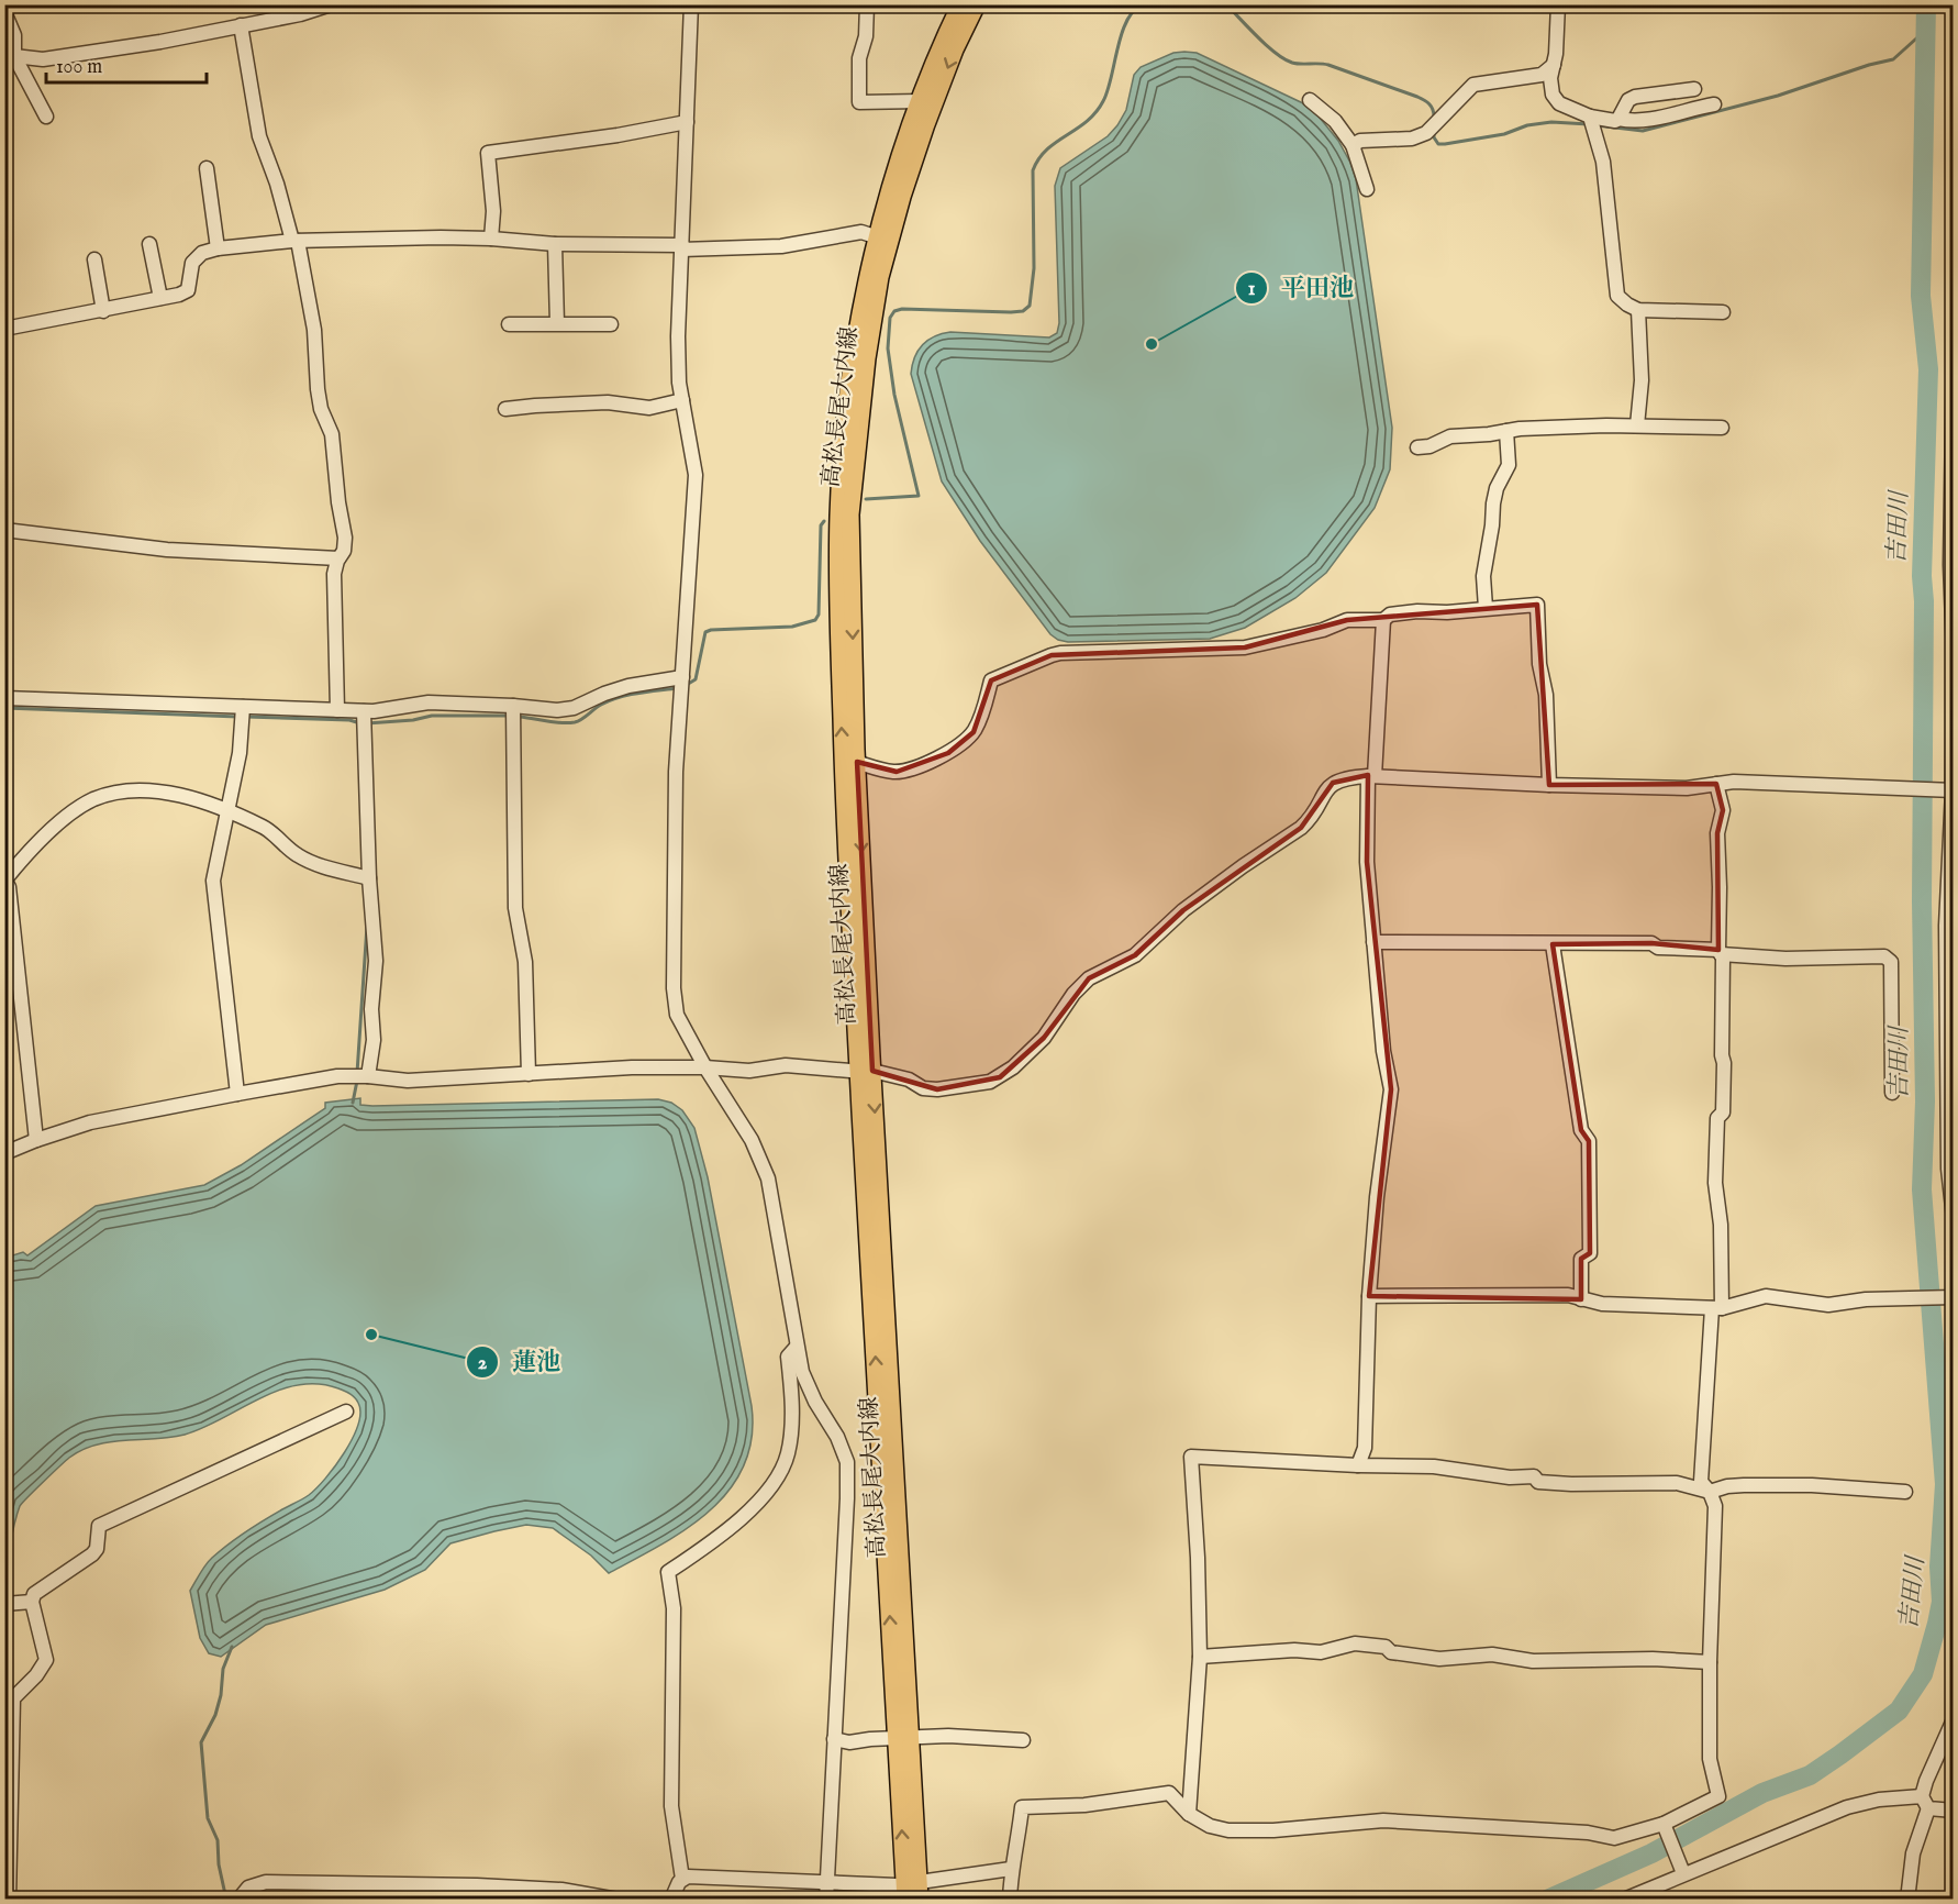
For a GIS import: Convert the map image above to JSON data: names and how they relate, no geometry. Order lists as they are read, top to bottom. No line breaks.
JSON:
{"streets":{"main road":["高松長尾大内線"]},"water":["吉田川"],"places":["平田池","蓮池"],"scale_bar":"100 m"}
